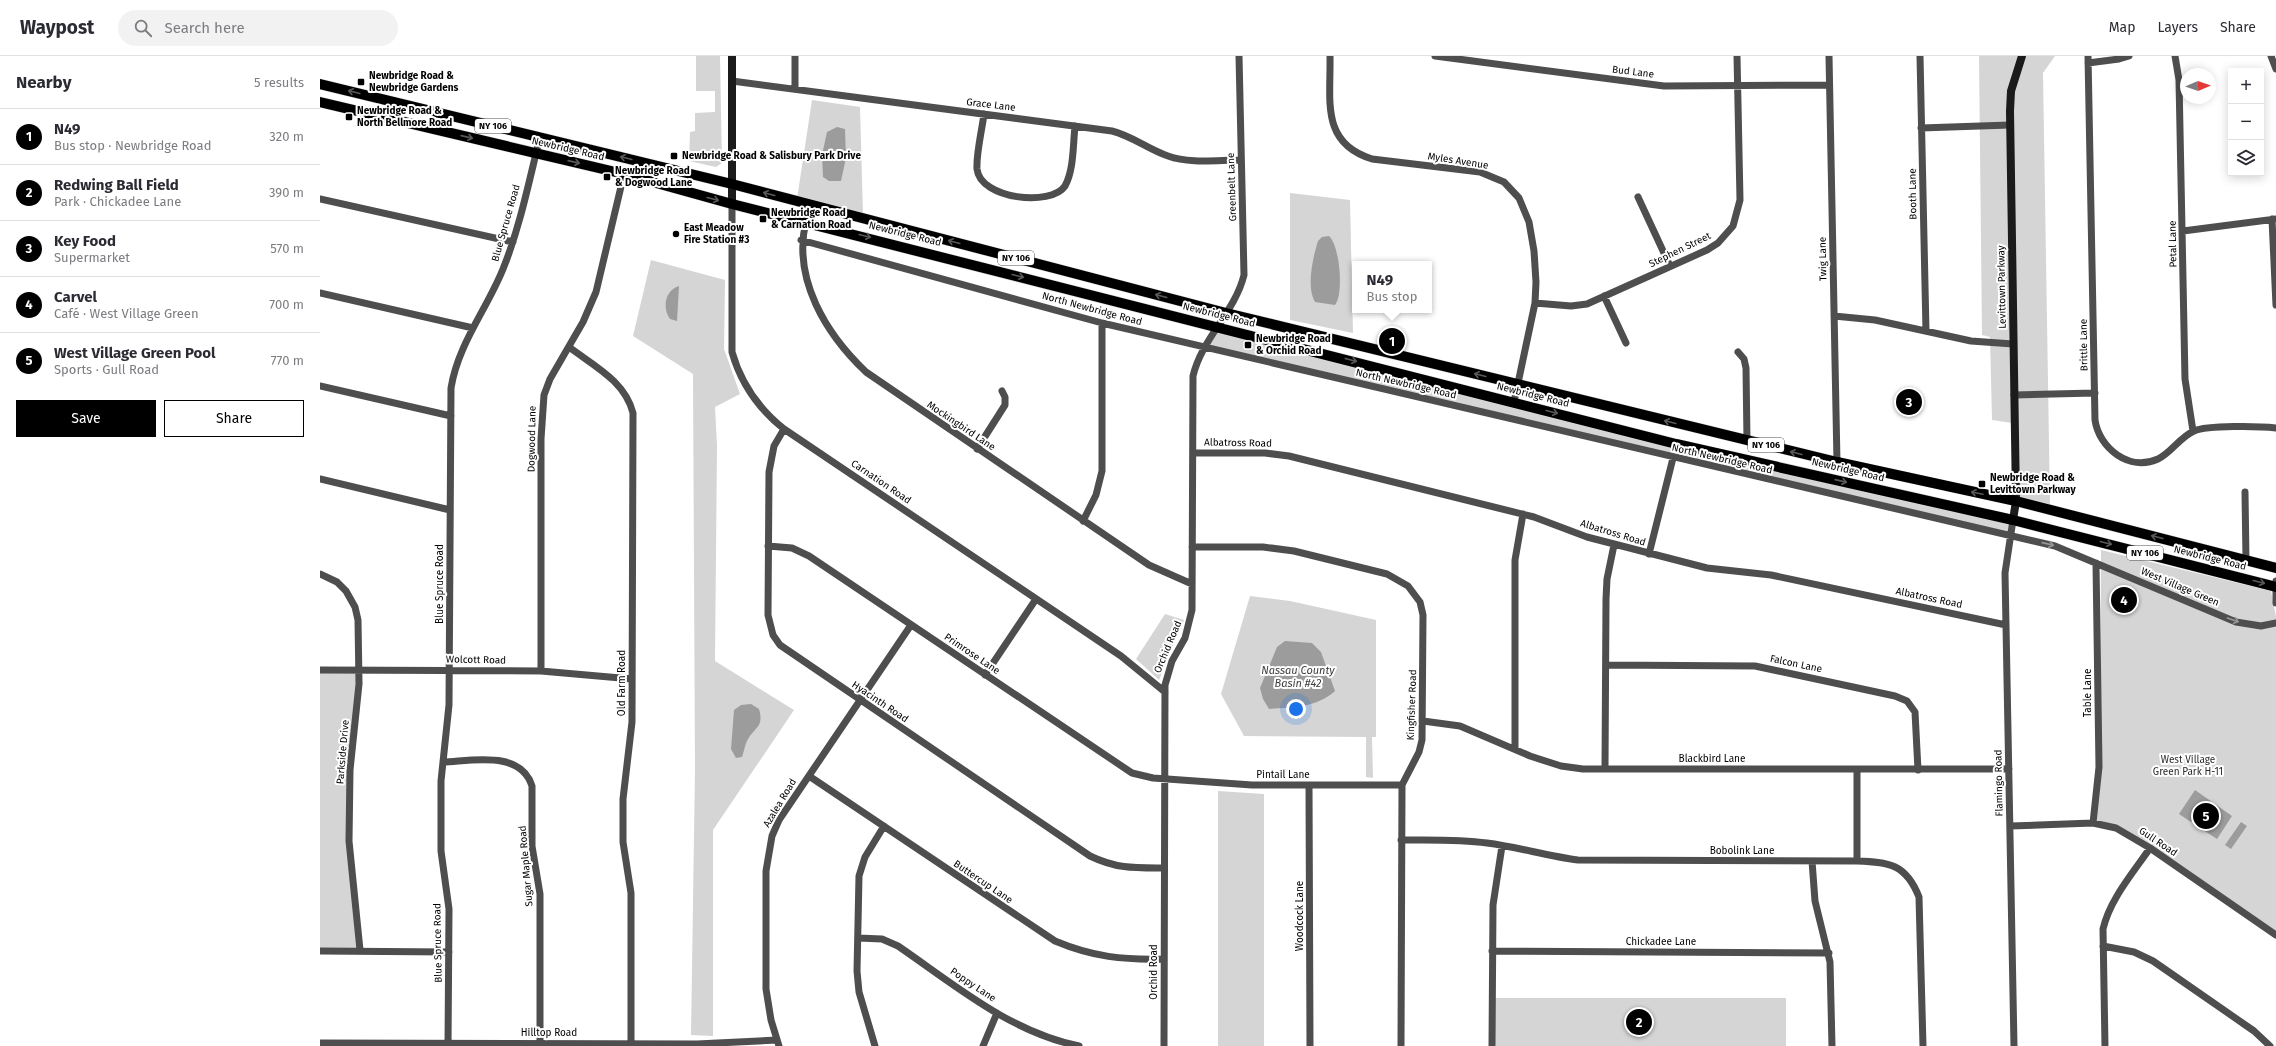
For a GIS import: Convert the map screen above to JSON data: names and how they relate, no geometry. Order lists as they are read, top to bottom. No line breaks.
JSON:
{"streets":{"main road":["NY 106","Newbridge Road"],"street":["Bud Lane","Grace Lane","Myles Avenue","Greenbelt Lane","Booth Lane","Blue Spruce Road","Petal Lane","Stephen Street","Twig Lane","Levittown Parkway","North Newbridge Road","Brittle Lane","Mockingbird Lane","Dogwood Lane","Albatross Road","Carnation Road","West Village Green","Orchid Road","Primrose Lane","Wolcott Road","Falcon Lane","Old Farm Road","Table Lane","Hyacinth Road","Kingfisher Road","Parkside Drive","Blackbird Lane","Pintail Lane","Flamingo Road","Azalea Road","Gull Road","Bobolink Lane","Sugar Maple Road","Buttercup Lane","Woodcock Lane","Chickadee Lane","Poppy Lane","Hilltop Road"]},"crossings":[["Bud Lane","Stephen Street"],["Bud Lane","Twig Lane"],["Grace Lane","Greenbelt Lane"],["Newbridge Road","Myles Avenue"],["Newbridge Road","Greenbelt Lane"],["Newbridge Road","Blue Spruce Road"],["Newbridge Road","Twig Lane"],["Newbridge Road","Levittown Parkway"],["Newbridge Road","Mockingbird Lane"],["Newbridge Road","Dogwood Lane"],["Newbridge Road","Carnation Road"],["Newbridge Road","Orchid Road"],["Newbridge Road","Flamingo Road"],["Myles Avenue","Stephen Street"],["Greenbelt Lane","Orchid Road"],["Blue Spruce Road","Wolcott Road"],["Blue Spruce Road","Sugar Maple Road"],["Blue Spruce Road","Hilltop Road"],["Petal Lane","Brittle Lane"],["Levittown Parkway","Flamingo Road"],["North Newbridge Road","Mockingbird Lane"],["North Newbridge Road","West Village Green"],["North Newbridge Road","Orchid Road"],["North Newbridge Road","Flamingo Road"],["Mockingbird Lane","Orchid Road"],["Dogwood Lane","Wolcott Road"],["Dogwood Lane","Old Farm Road"],["Albatross Road","Orchid Road"],["Albatross Road","Flamingo Road"],["Carnation Road","Orchid Road"],["Carnation Road","Hyacinth Road"],["West Village Green","Table Lane"],["West Village Green","Flamingo Road"],["Orchid Road","Primrose Lane"],["Orchid Road","Hyacinth Road"],["Orchid Road","Kingfisher Road"],["Orchid Road","Pintail Lane"],["Orchid Road","Buttercup Lane"],["Primrose Lane","Hyacinth Road"],["Primrose Lane","Pintail Lane"],["Primrose Lane","Azalea Road"],["Wolcott Road","Old Farm Road"],["Wolcott Road","Parkside Drive"],["Falcon Lane","Blackbird Lane"],["Old Farm Road","Hilltop Road"],["Table Lane","Gull Road"],["Hyacinth Road","Azalea Road"],["Kingfisher Road","Blackbird Lane"],["Kingfisher Road","Pintail Lane"],["Kingfisher Road","Bobolink Lane"],["Blackbird Lane","Flamingo Road"],["Pintail Lane","Woodcock Lane"],["Flamingo Road","Gull Road"],["Azalea Road","Buttercup Lane"],["Azalea Road","Hilltop Road"],["Sugar Maple Road","Hilltop Road"]],"one_way":["West Village Green"],"water":["Nassau County Basin #42"],"parks":["West Village Green Park H-11"],"places":{"transit":["Newbridge Road & Newbridge Gardens","Newbridge Road & North Bellmore Road","Newbridge Road & Salisbury Park Drive","Newbridge Road & Dogwood Lane","Newbridge Road & Carnation Road","Newbridge Road & Orchid Road","Newbridge Road & Levittown Parkway"],"other":["East Meadow Fire Station #3"]},"north":"right","page":{"header":"Waypost","search":"Search here","nav":["Map","Layers","Share"],"heading":["Nearby","5 results"],"map_buttons":["+","−"],"list":[{"mark":"1","name":"N49","note":"Bus stop · Newbridge Road","value":"320 m"},{"mark":"2","name":"Redwing Ball Field","note":"Park · Chickadee Lane","value":"390 m"},{"mark":"3","name":"Key Food","note":"Supermarket","value":"570 m"},{"mark":"4","name":"Carvel","note":"Café · West Village Green","value":"700 m"},{"mark":"5","name":"West Village Green Pool","note":"Sports · Gull Road","value":"770 m"}],"popup":["N49","Bus stop"],"pins":["1","3","4","5","2"],"buttons":["Save","Share"]}}
